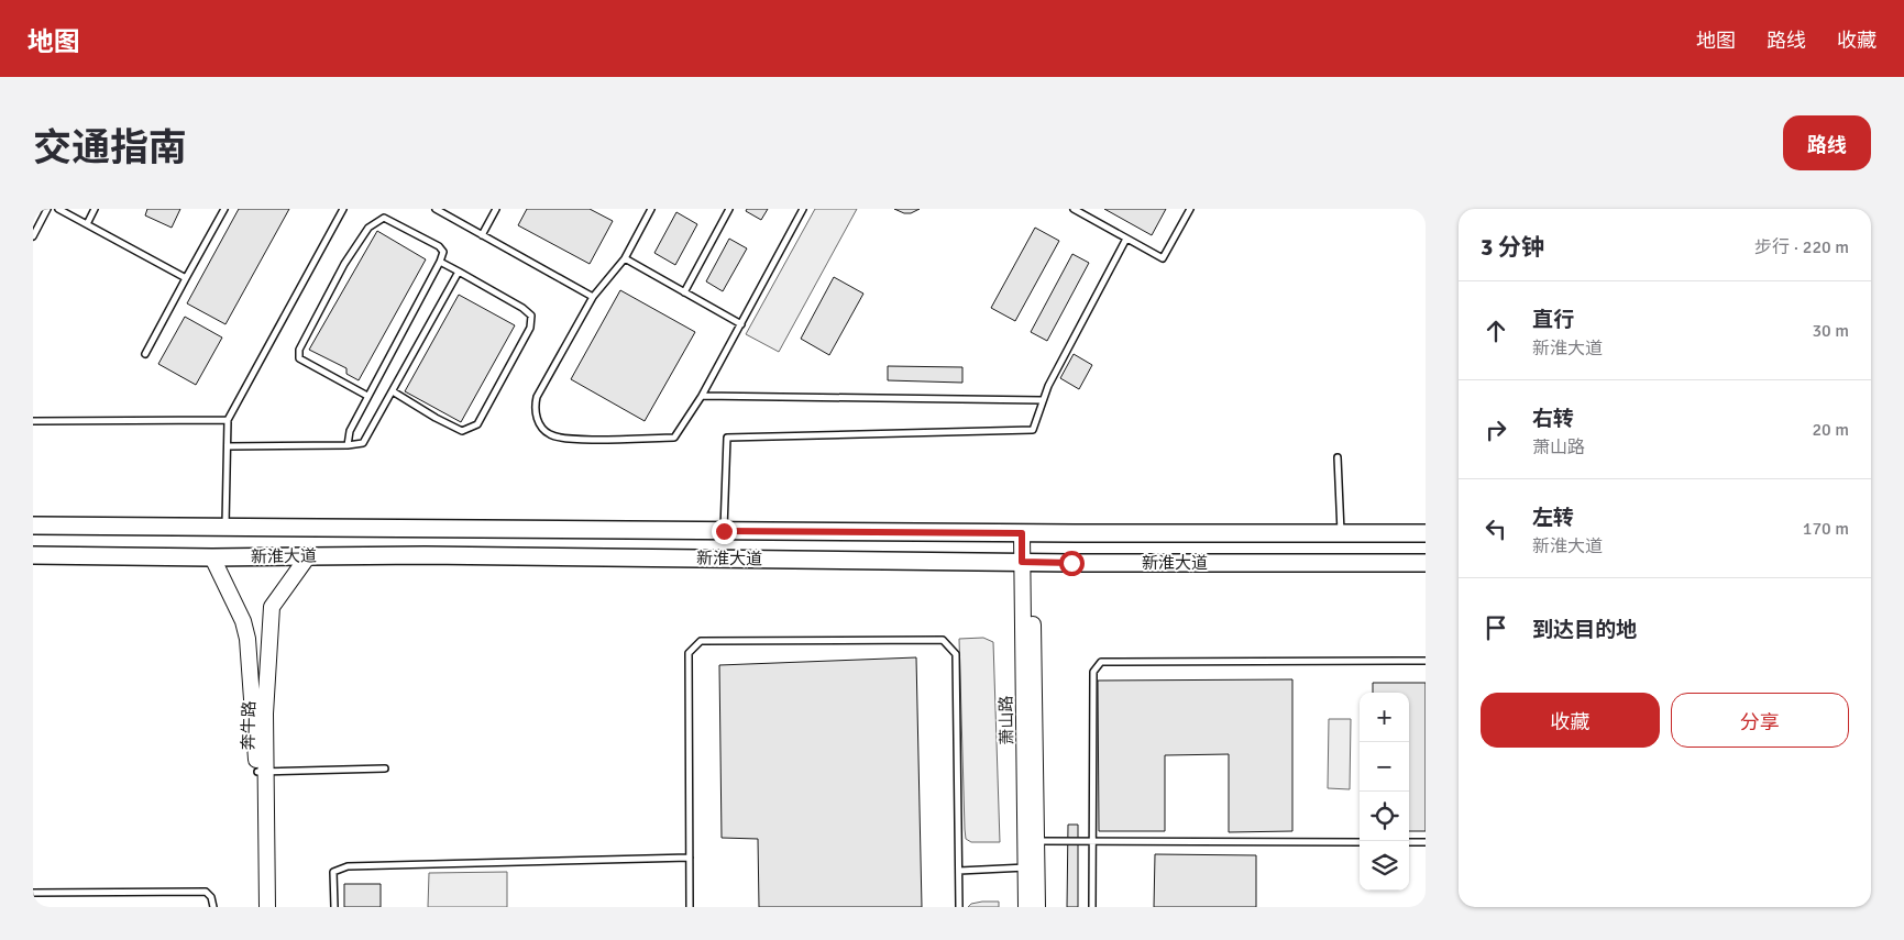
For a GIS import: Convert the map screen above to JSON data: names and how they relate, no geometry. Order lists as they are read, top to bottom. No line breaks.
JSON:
{"streets":{"main road":["新淮大道"],"street":["萧山路","奔牛路"]},"crossings":[["新淮大道","萧山路"],["新淮大道","奔牛路"]],"page":{"header":"地图","nav":["地图","路线","收藏"],"title":"交通指南","buttons":["路线",["收藏","分享"]],"heading":["3 分钟","步行 · 220 m"],"list":[["直行","新淮大道","30 m"],["右转","萧山路","20 m"],["左转","新淮大道","170 m"],"到达目的地"],"map_buttons":["+","−"]}}
